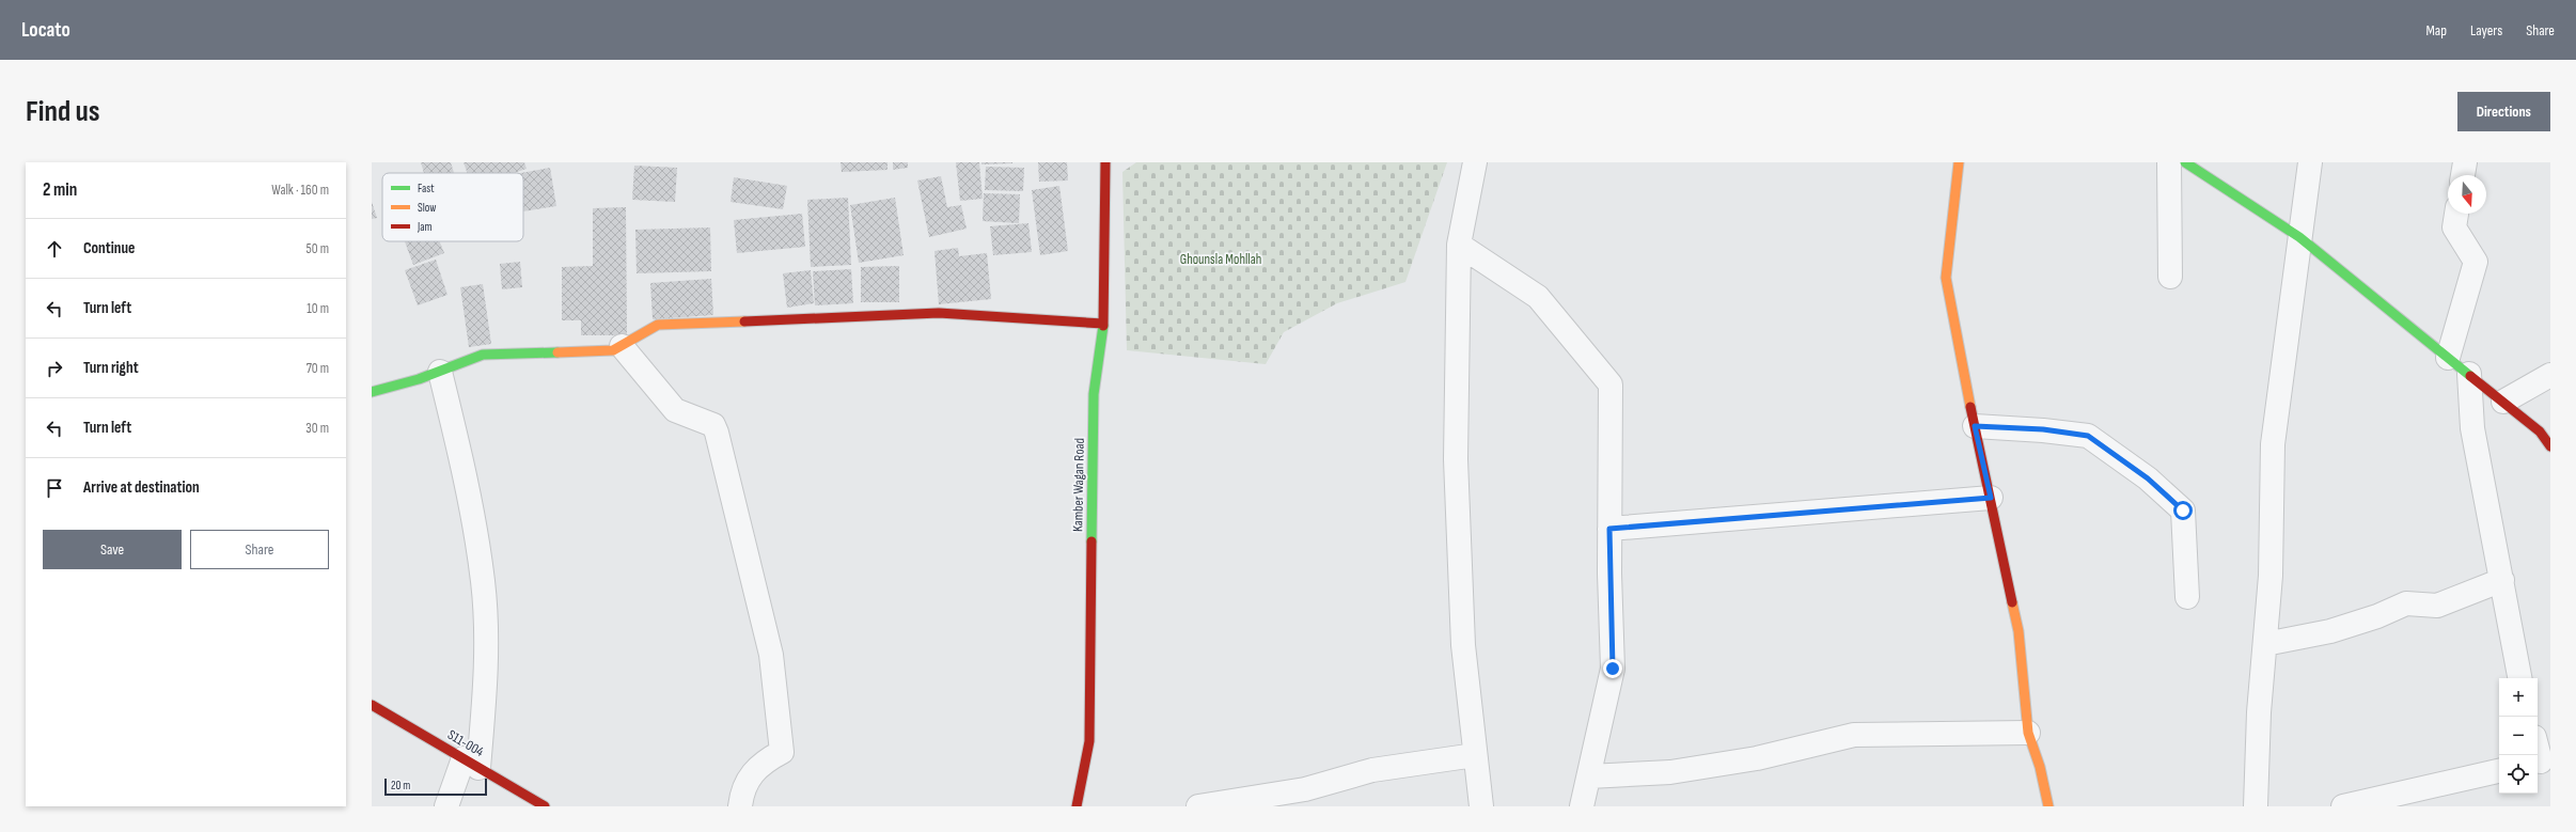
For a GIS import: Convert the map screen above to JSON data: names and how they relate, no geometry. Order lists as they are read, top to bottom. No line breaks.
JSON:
{"streets":{"street":["Kamber Wagan Road","S11-004"]},"parks":["Ghounsla Mohllah"],"legend":["Fast","Slow","Jam"],"scale_bar":"20 m","north":"bottom","page":{"header":"Locato","nav":["Map","Layers","Share"],"buttons":["Directions",["Save","Share"]],"title":"Find us","heading":["2 min","Walk · 160 m"],"list":[["Continue","50 m"],["Turn left","10 m"],["Turn right","70 m"],["Turn left","30 m"],"Arrive at destination"],"map_buttons":["+","−"],"scale":"20 m"}}
